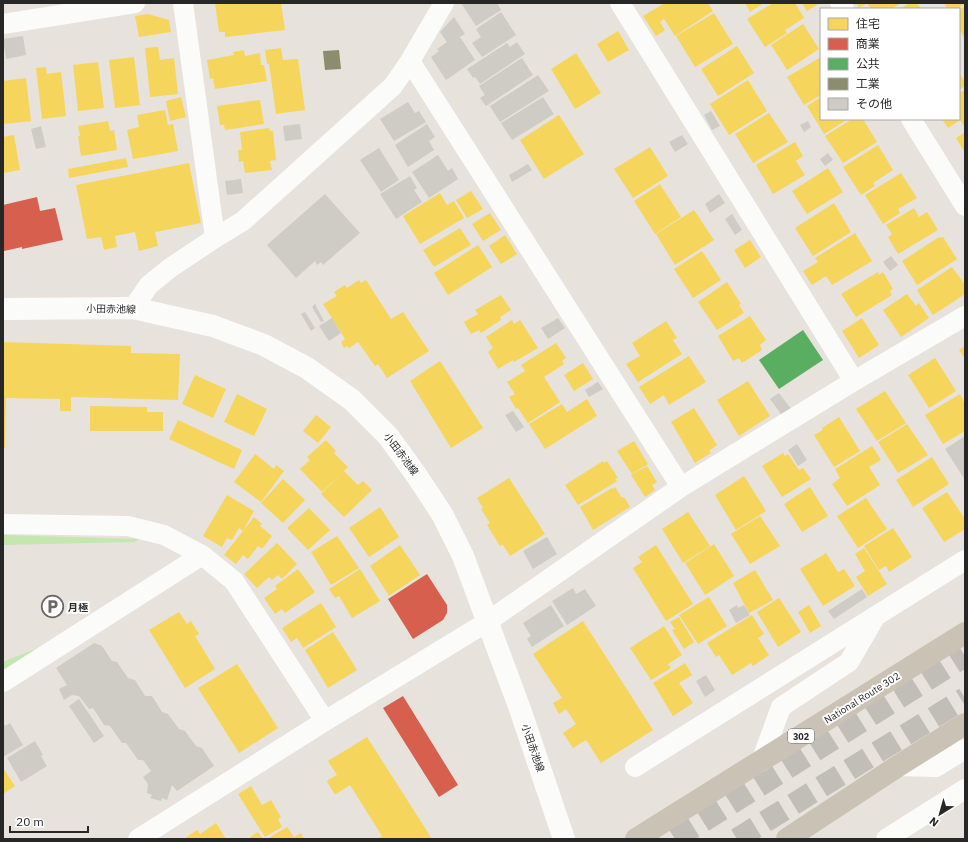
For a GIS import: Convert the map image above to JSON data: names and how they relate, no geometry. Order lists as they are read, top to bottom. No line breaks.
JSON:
{"streets":{"highway":["National Route 302","302"],"street":["小田赤池線"]},"places":{"parking":["月極"]},"legend":["住宅","商業","公共","工業","その他"],"scale_bar":"20 m","north":"bottom left"}
